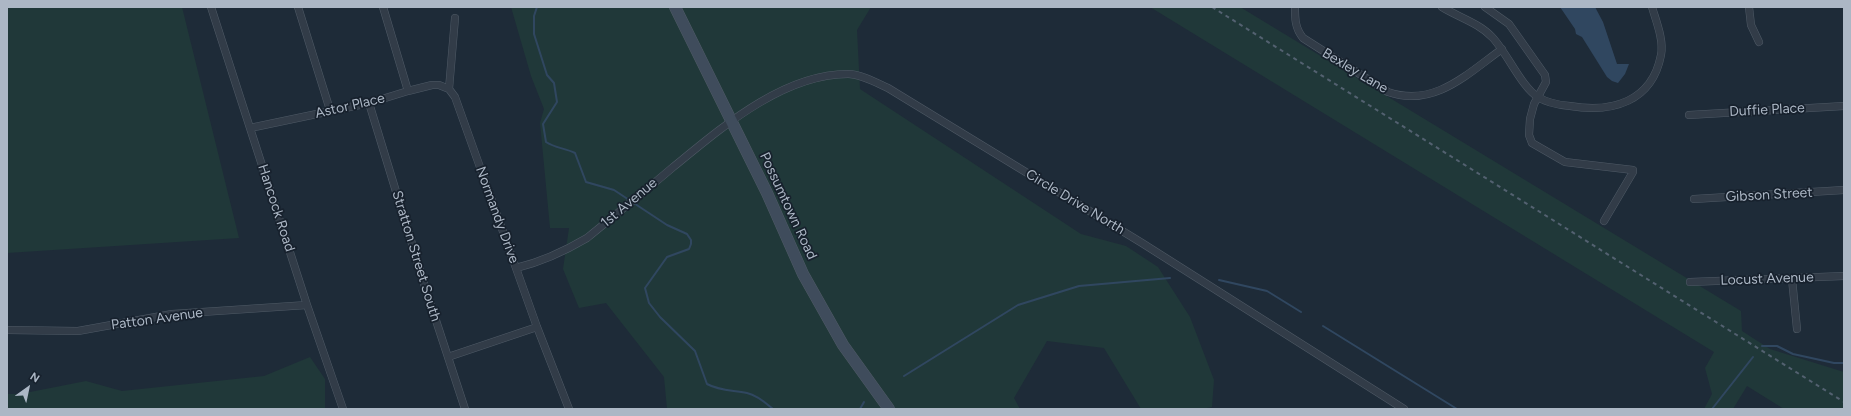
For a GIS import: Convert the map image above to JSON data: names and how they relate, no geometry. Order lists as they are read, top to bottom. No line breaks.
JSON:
{"streets":{"main road":["Possumtown Road"],"street":["Bexley Lane","Astor Place","Duffie Place","Gibson Street","Circle Drive North","1st Avenue","Hancock Road","Normandy Drive","Stratton Street South","Locust Avenue","Patton Avenue"]},"crossings":[["Astor Place","Hancock Road"],["Astor Place","Normandy Drive"],["Astor Place","Stratton Street South"],["Circle Drive North","1st Avenue"],["Circle Drive North","Possumtown Road"],["1st Avenue","Possumtown Road"],["1st Avenue","Normandy Drive"],["Hancock Road","Patton Avenue"]],"north":"top right"}
